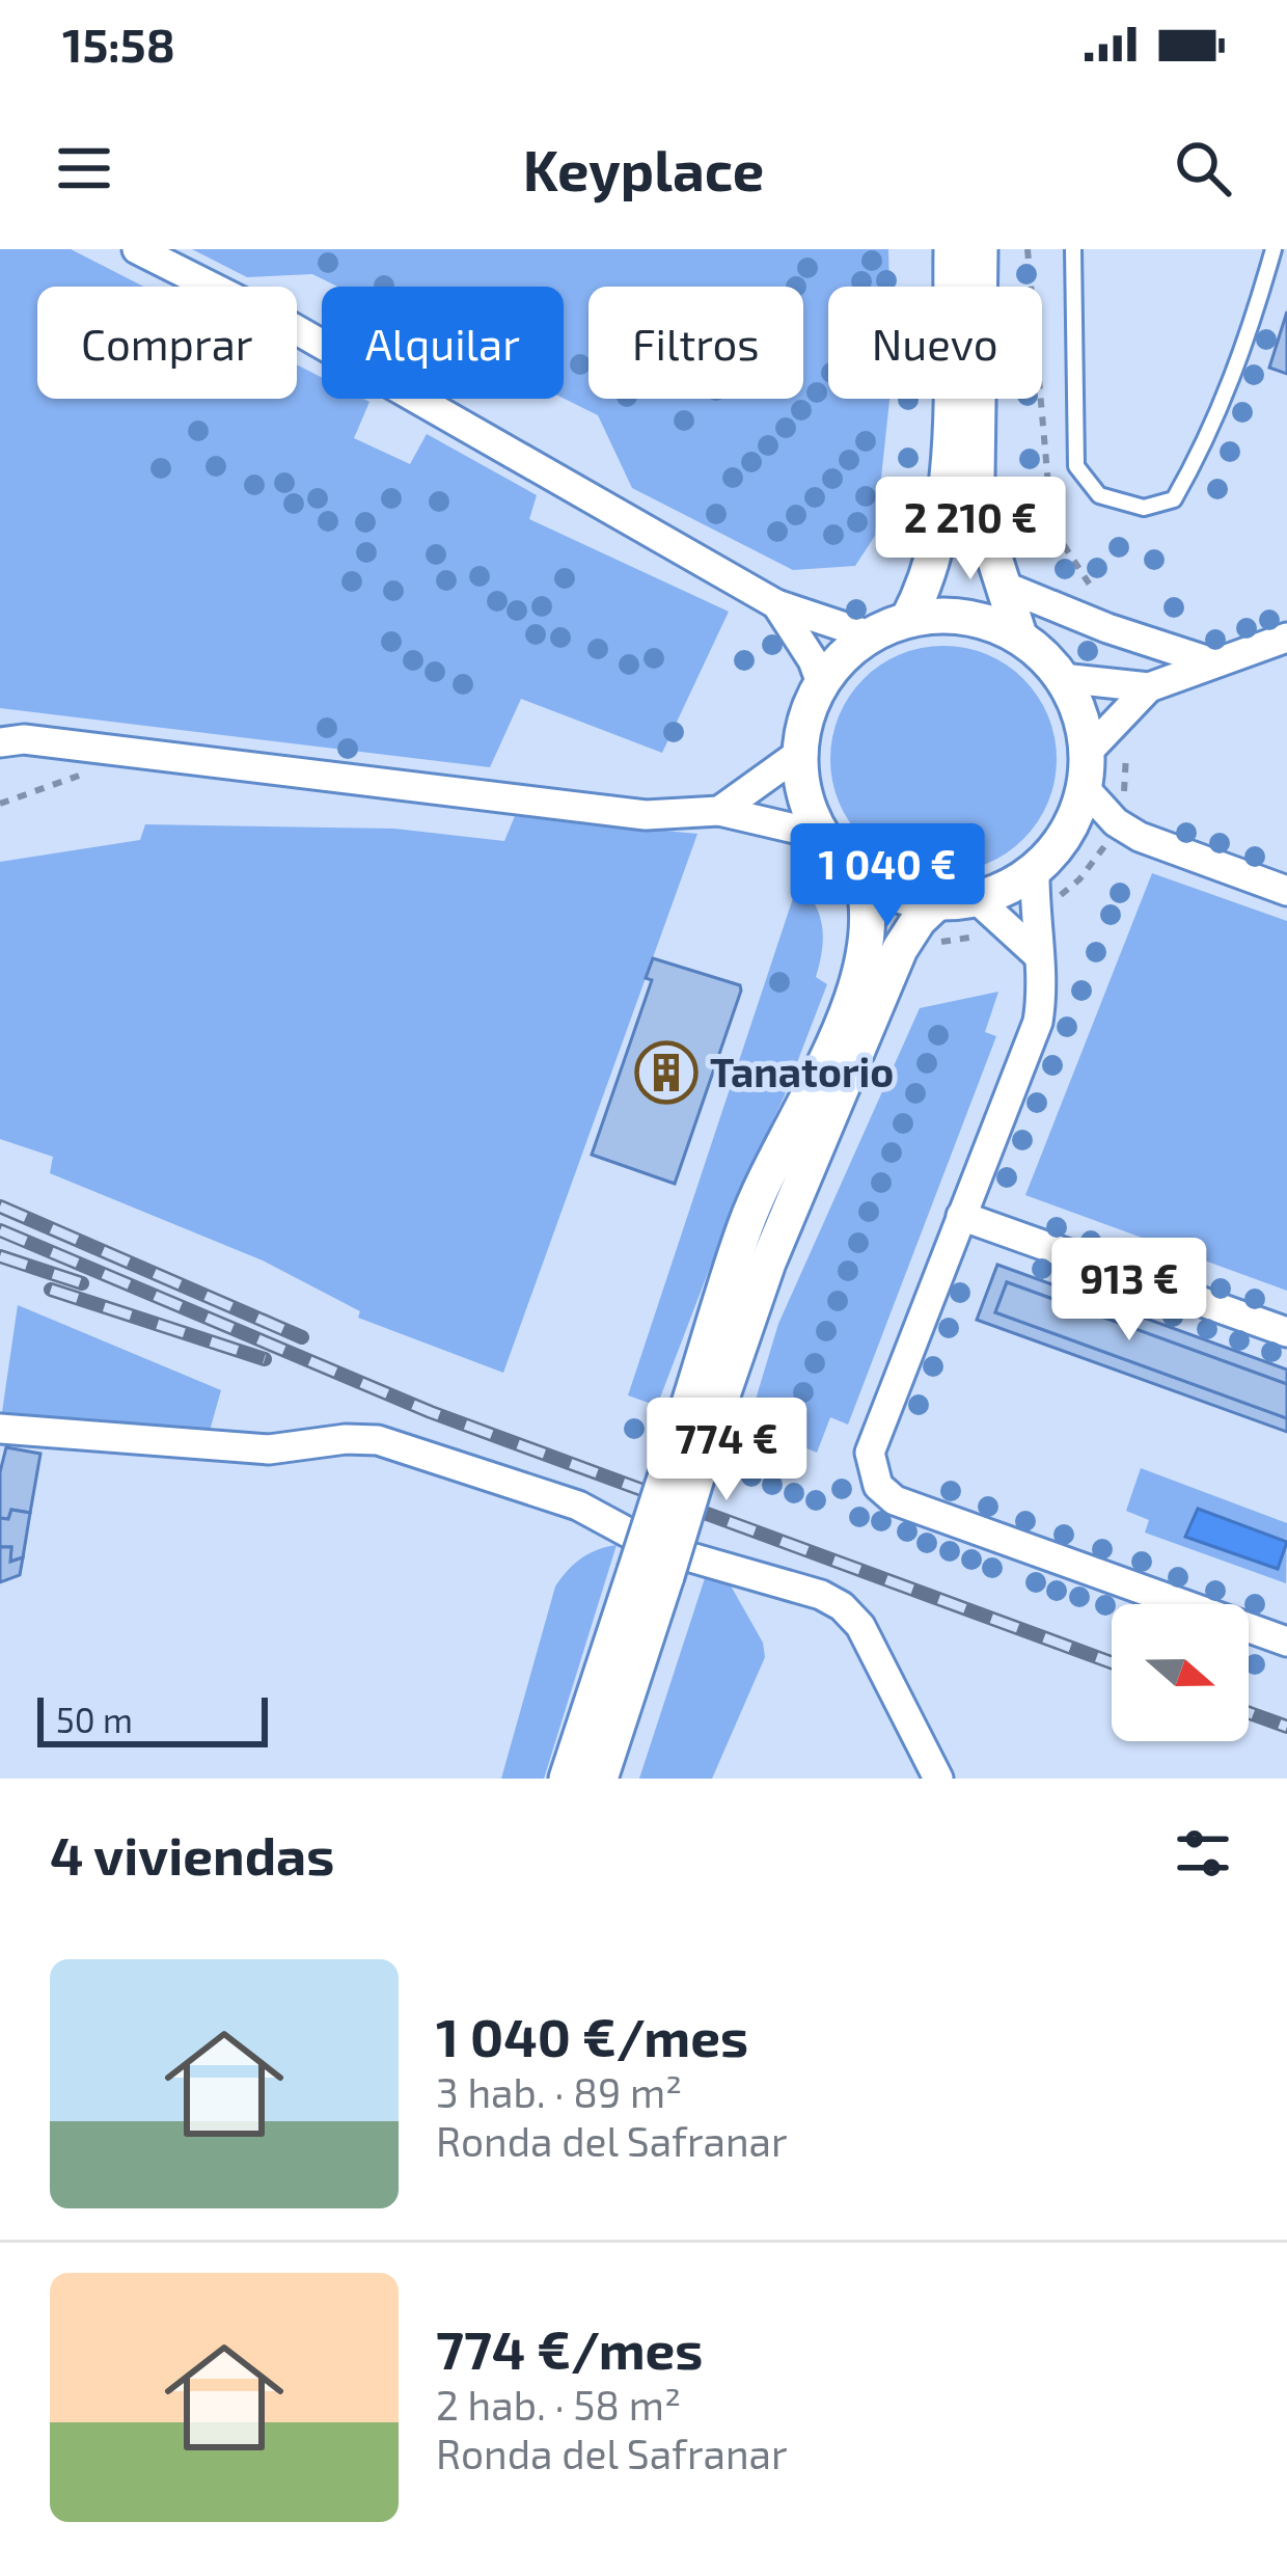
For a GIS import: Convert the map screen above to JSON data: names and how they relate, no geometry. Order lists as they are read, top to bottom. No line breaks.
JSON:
{"places":{"building":["Tanatorio"]},"scale_bar":"50 m","north":"right","page":{"status":"15:58","header":"Keyplace","chip":["Comprar","Alquilar","Filtros","Nuevo"],"price":["2 210 €","1 040 €","913 €","774 €"],"scale":"50 m","heading":"4 viviendas","list":[{"name":"1 040 €/mes","note":"3 hab. · 89 m² · Ronda del Safranar"},{"name":"774 €/mes","note":"2 hab. · 58 m² · Ronda del Safranar"}]}}
